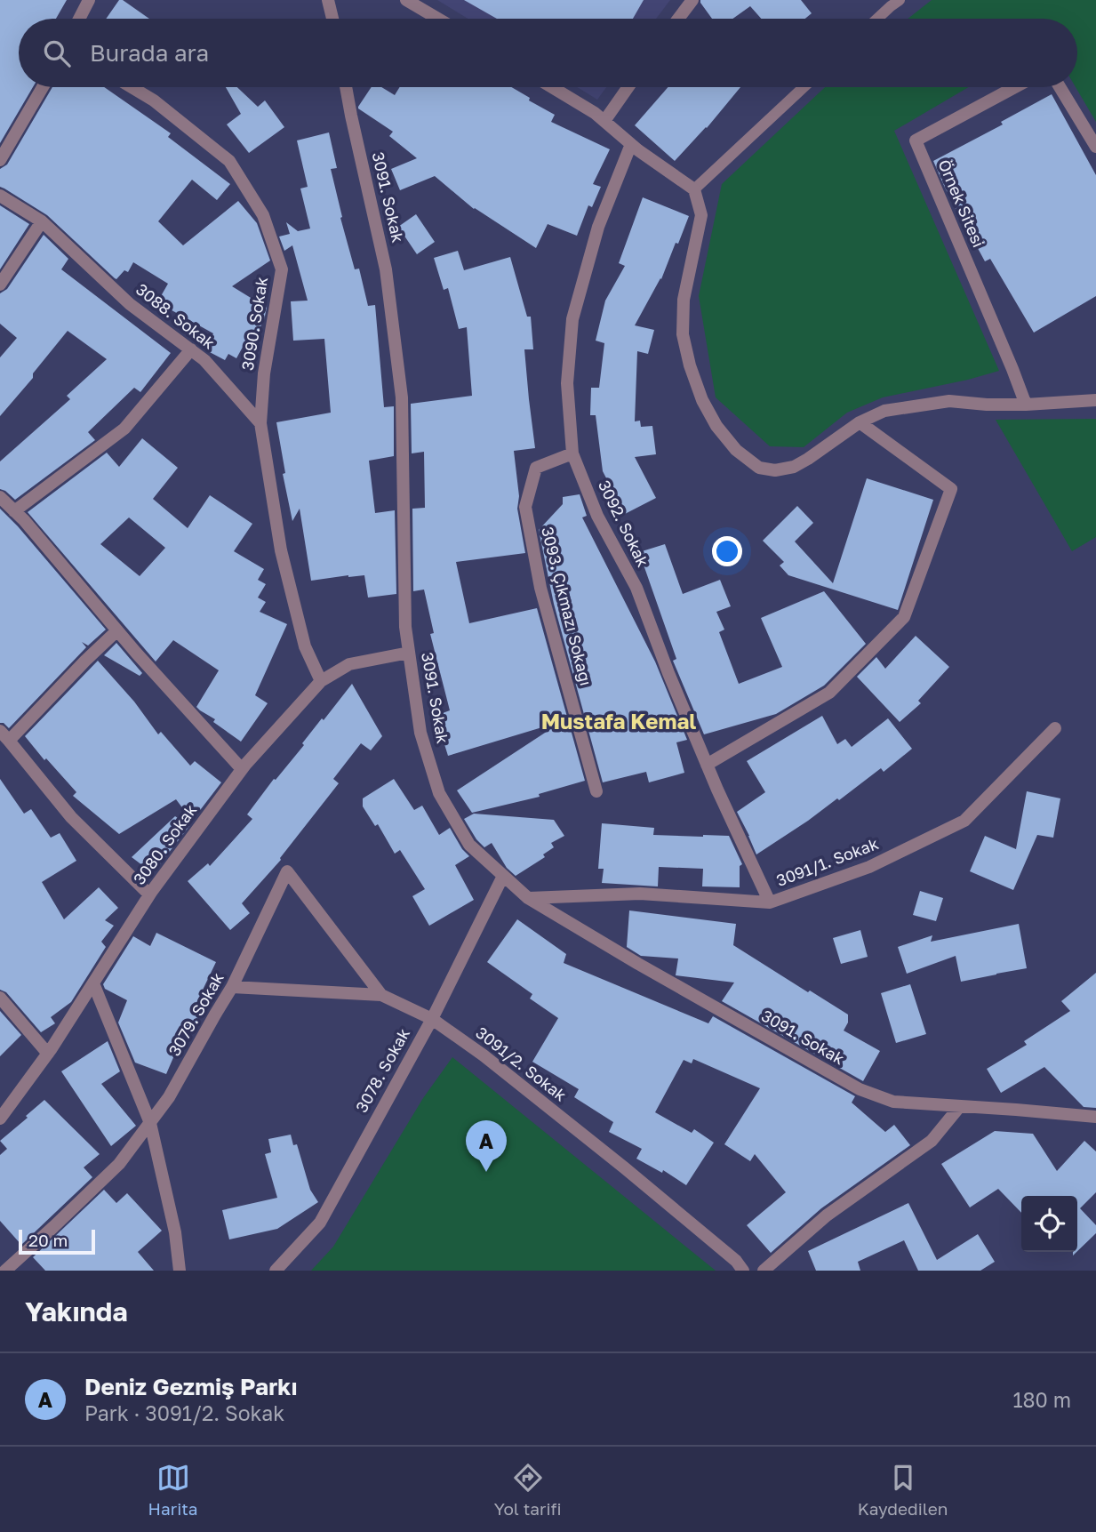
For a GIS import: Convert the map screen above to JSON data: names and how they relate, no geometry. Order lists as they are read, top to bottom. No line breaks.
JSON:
{"streets":{"street":["3091. Sokak","Örnek Sitesi","3088. Sokak","3090. Sokak","3092. Sokak","3093. Çıkmazı Sokağı","3080. Sokak","3091/1. Sokak","3079. Sokak","3091/2. Sokak","3078. Sokak"]},"crossings":[["3091. Sokak","3080. Sokak"],["3091. Sokak","3091/1. Sokak"],["3091. Sokak","3078. Sokak"],["3088. Sokak","3090. Sokak"],["3092. Sokak","3093. Çıkmazı Sokağı"],["3092. Sokak","3091/1. Sokak"],["3079. Sokak","3091/2. Sokak"],["3091/2. Sokak","3078. Sokak"]],"districts":["Mustafa Kemal"],"scale_bar":"20 m","page":{"search":"Burada ara","pins":"A","scale":"20 m","heading":"Yakında","list":[{"mark":"A","name":"Deniz Gezmiş Parkı","note":"Park · 3091/2. Sokak","value":"180 m"}],"nav":["Harita","Yol tarifi","Kaydedilen"]}}
